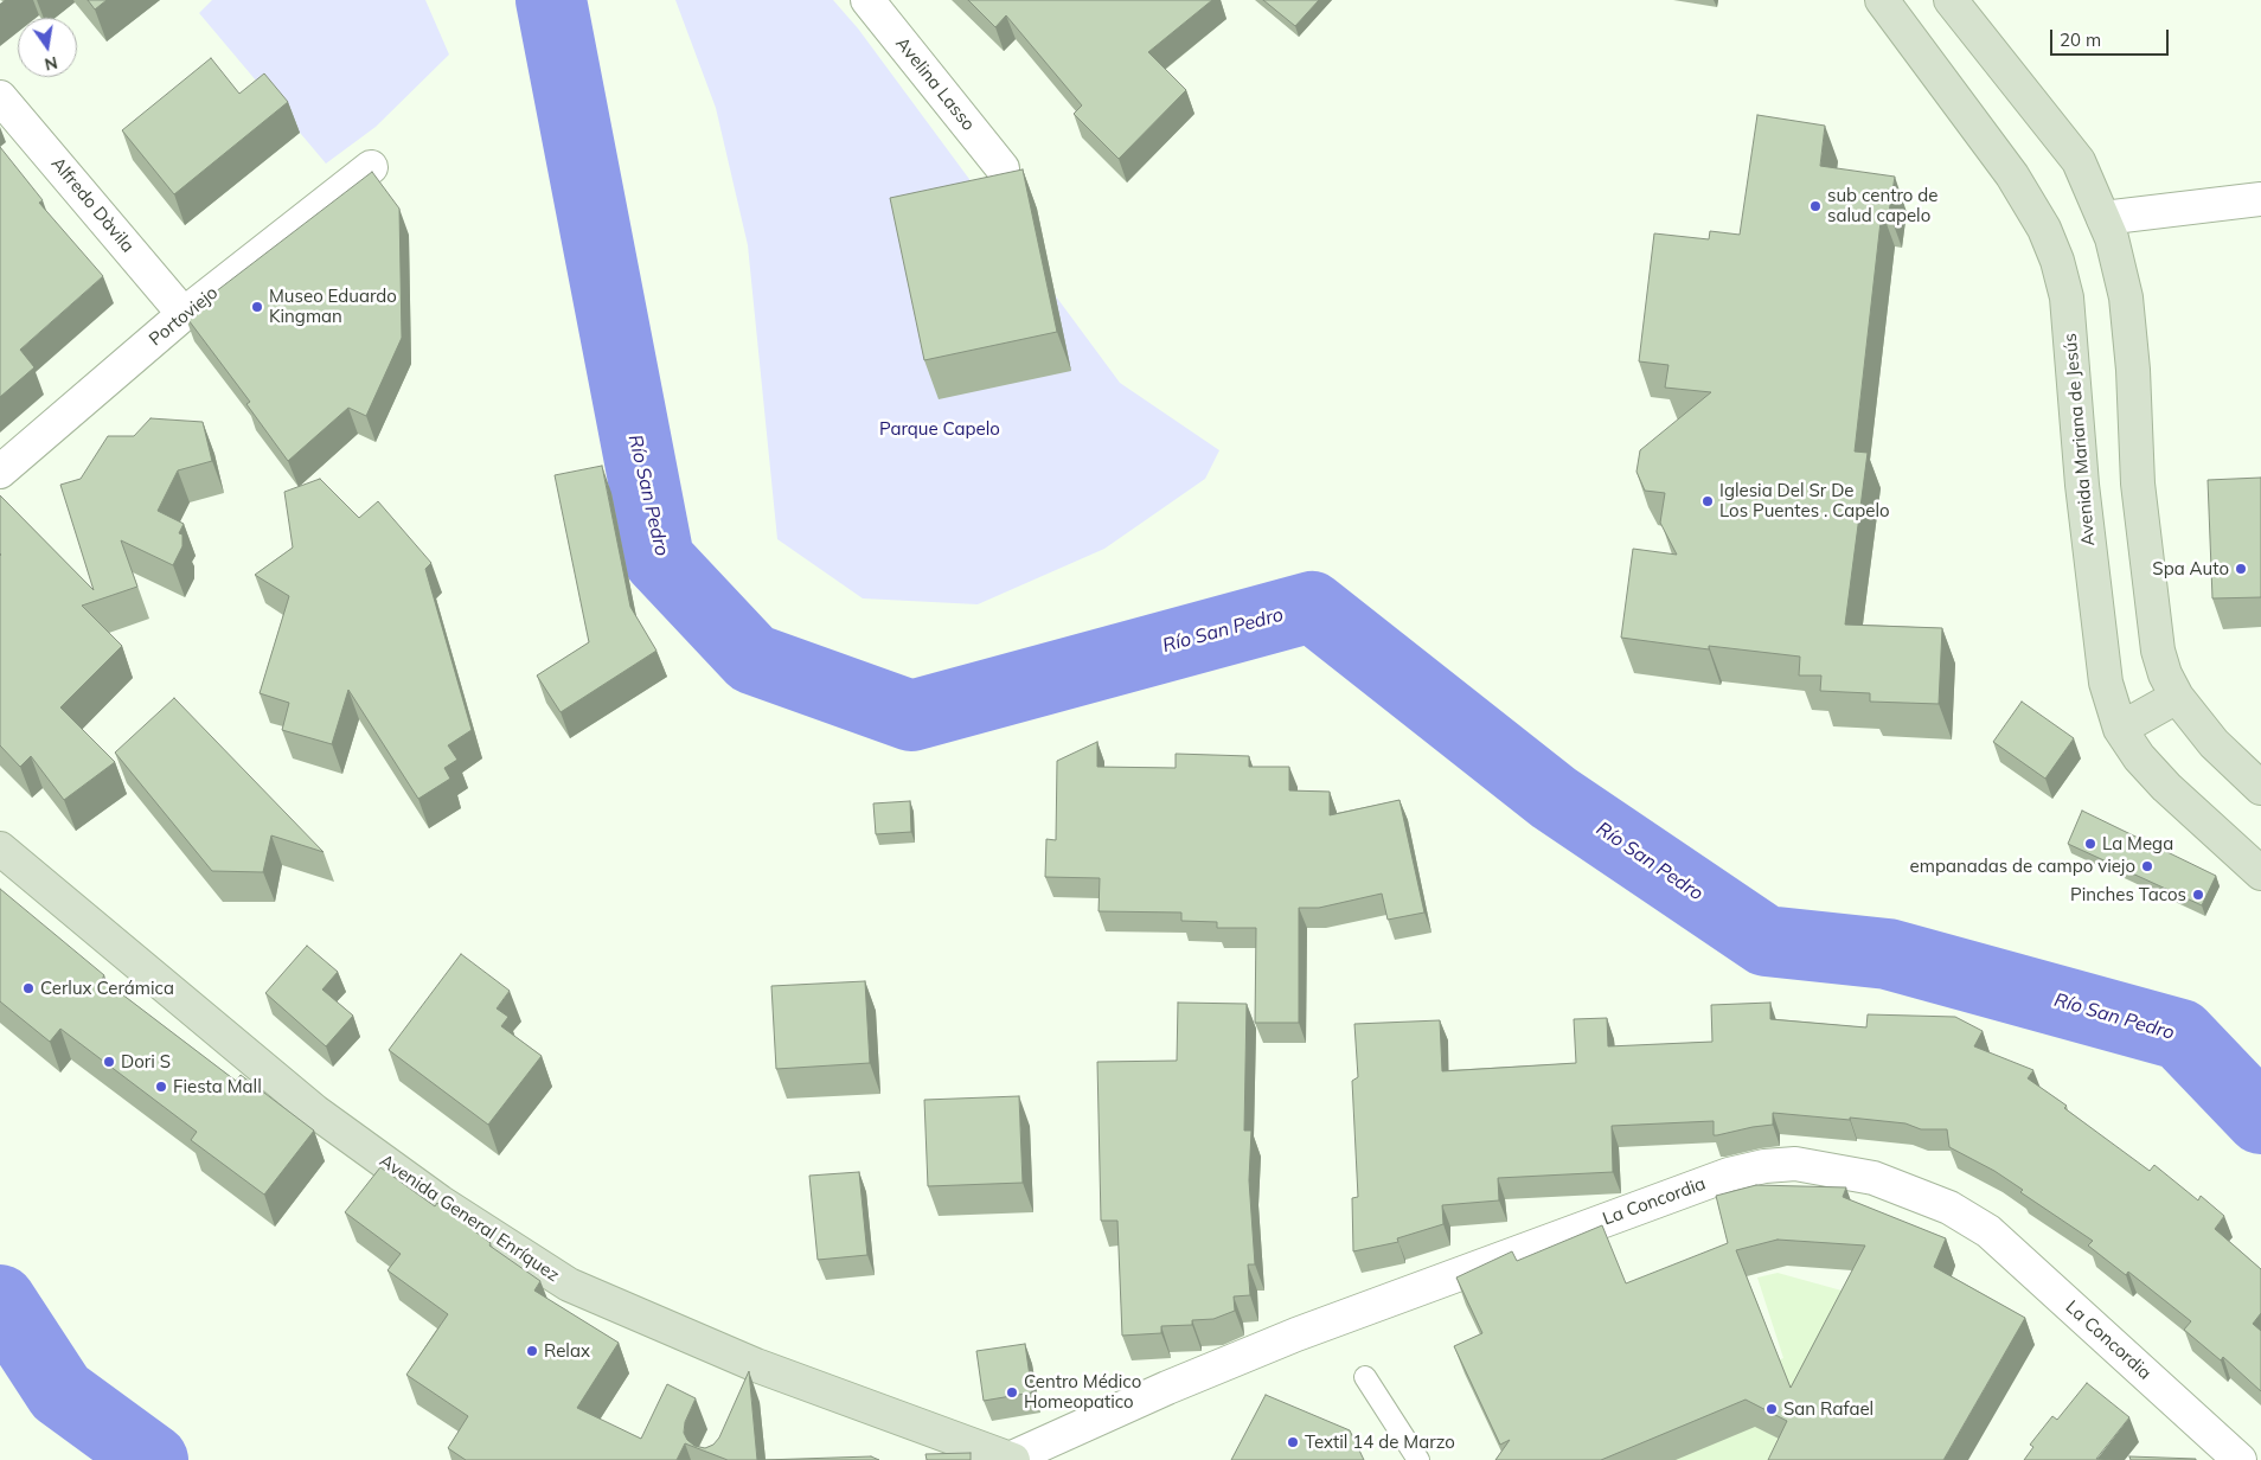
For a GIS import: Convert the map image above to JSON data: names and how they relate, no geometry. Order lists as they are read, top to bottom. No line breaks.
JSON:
{"streets":{"street":["Avelina Lasso","Alfredo Dàvila","Portoviejo","Avenida Mariana de Jesús","La Concordia","Avenida General Enríquez"]},"crossings":[["Alfredo Dàvila","Portoviejo"],["La Concordia","Avenida General Enríquez"]],"water":["Río San Pedro"],"parks":["Parque Capelo"],"places":["sub centro de salud capelo","Museo Eduardo Kingman","Iglesia Del Sr De Los Puentes . Capelo","Spa Auto","La Mega","empanadas de campo viejo","Pinches Tacos","Cerlux Cerámica","Dori S","Fiesta Mall","Relax","Centro Médico Homeopatico","San Rafael","Textil 14 de Marzo"],"scale_bar":"20 m","north":"bottom"}
